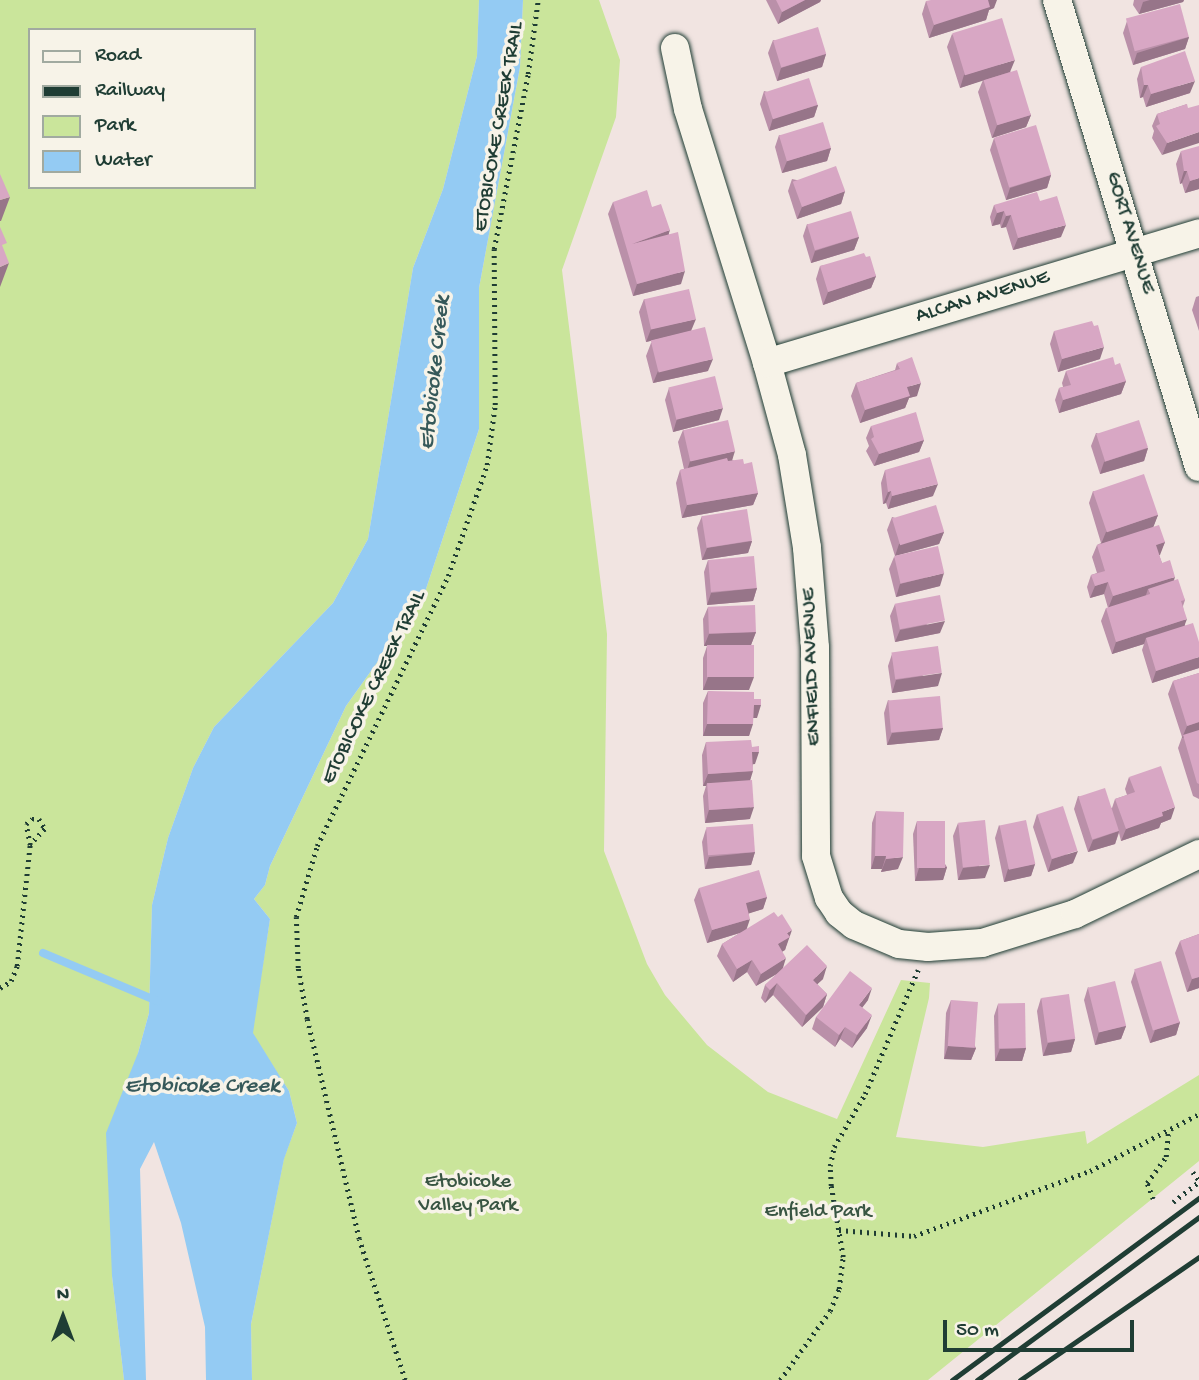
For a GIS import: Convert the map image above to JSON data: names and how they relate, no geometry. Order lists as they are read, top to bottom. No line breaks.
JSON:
{"streets":{"street":["GORT AVENUE","ALCAN AVENUE","ENFIELD AVENUE"],"path":["ETOBICOKE CREEK TRAIL"]},"crossings":[["GORT AVENUE","ALCAN AVENUE"],["ALCAN AVENUE","ENFIELD AVENUE"]],"water":["Etobicoke Creek"],"parks":["Etobicoke Valley Park","Enfield Park"],"legend":["Road","Railway","Park","Water"],"scale_bar":"50 m","north":"top"}
